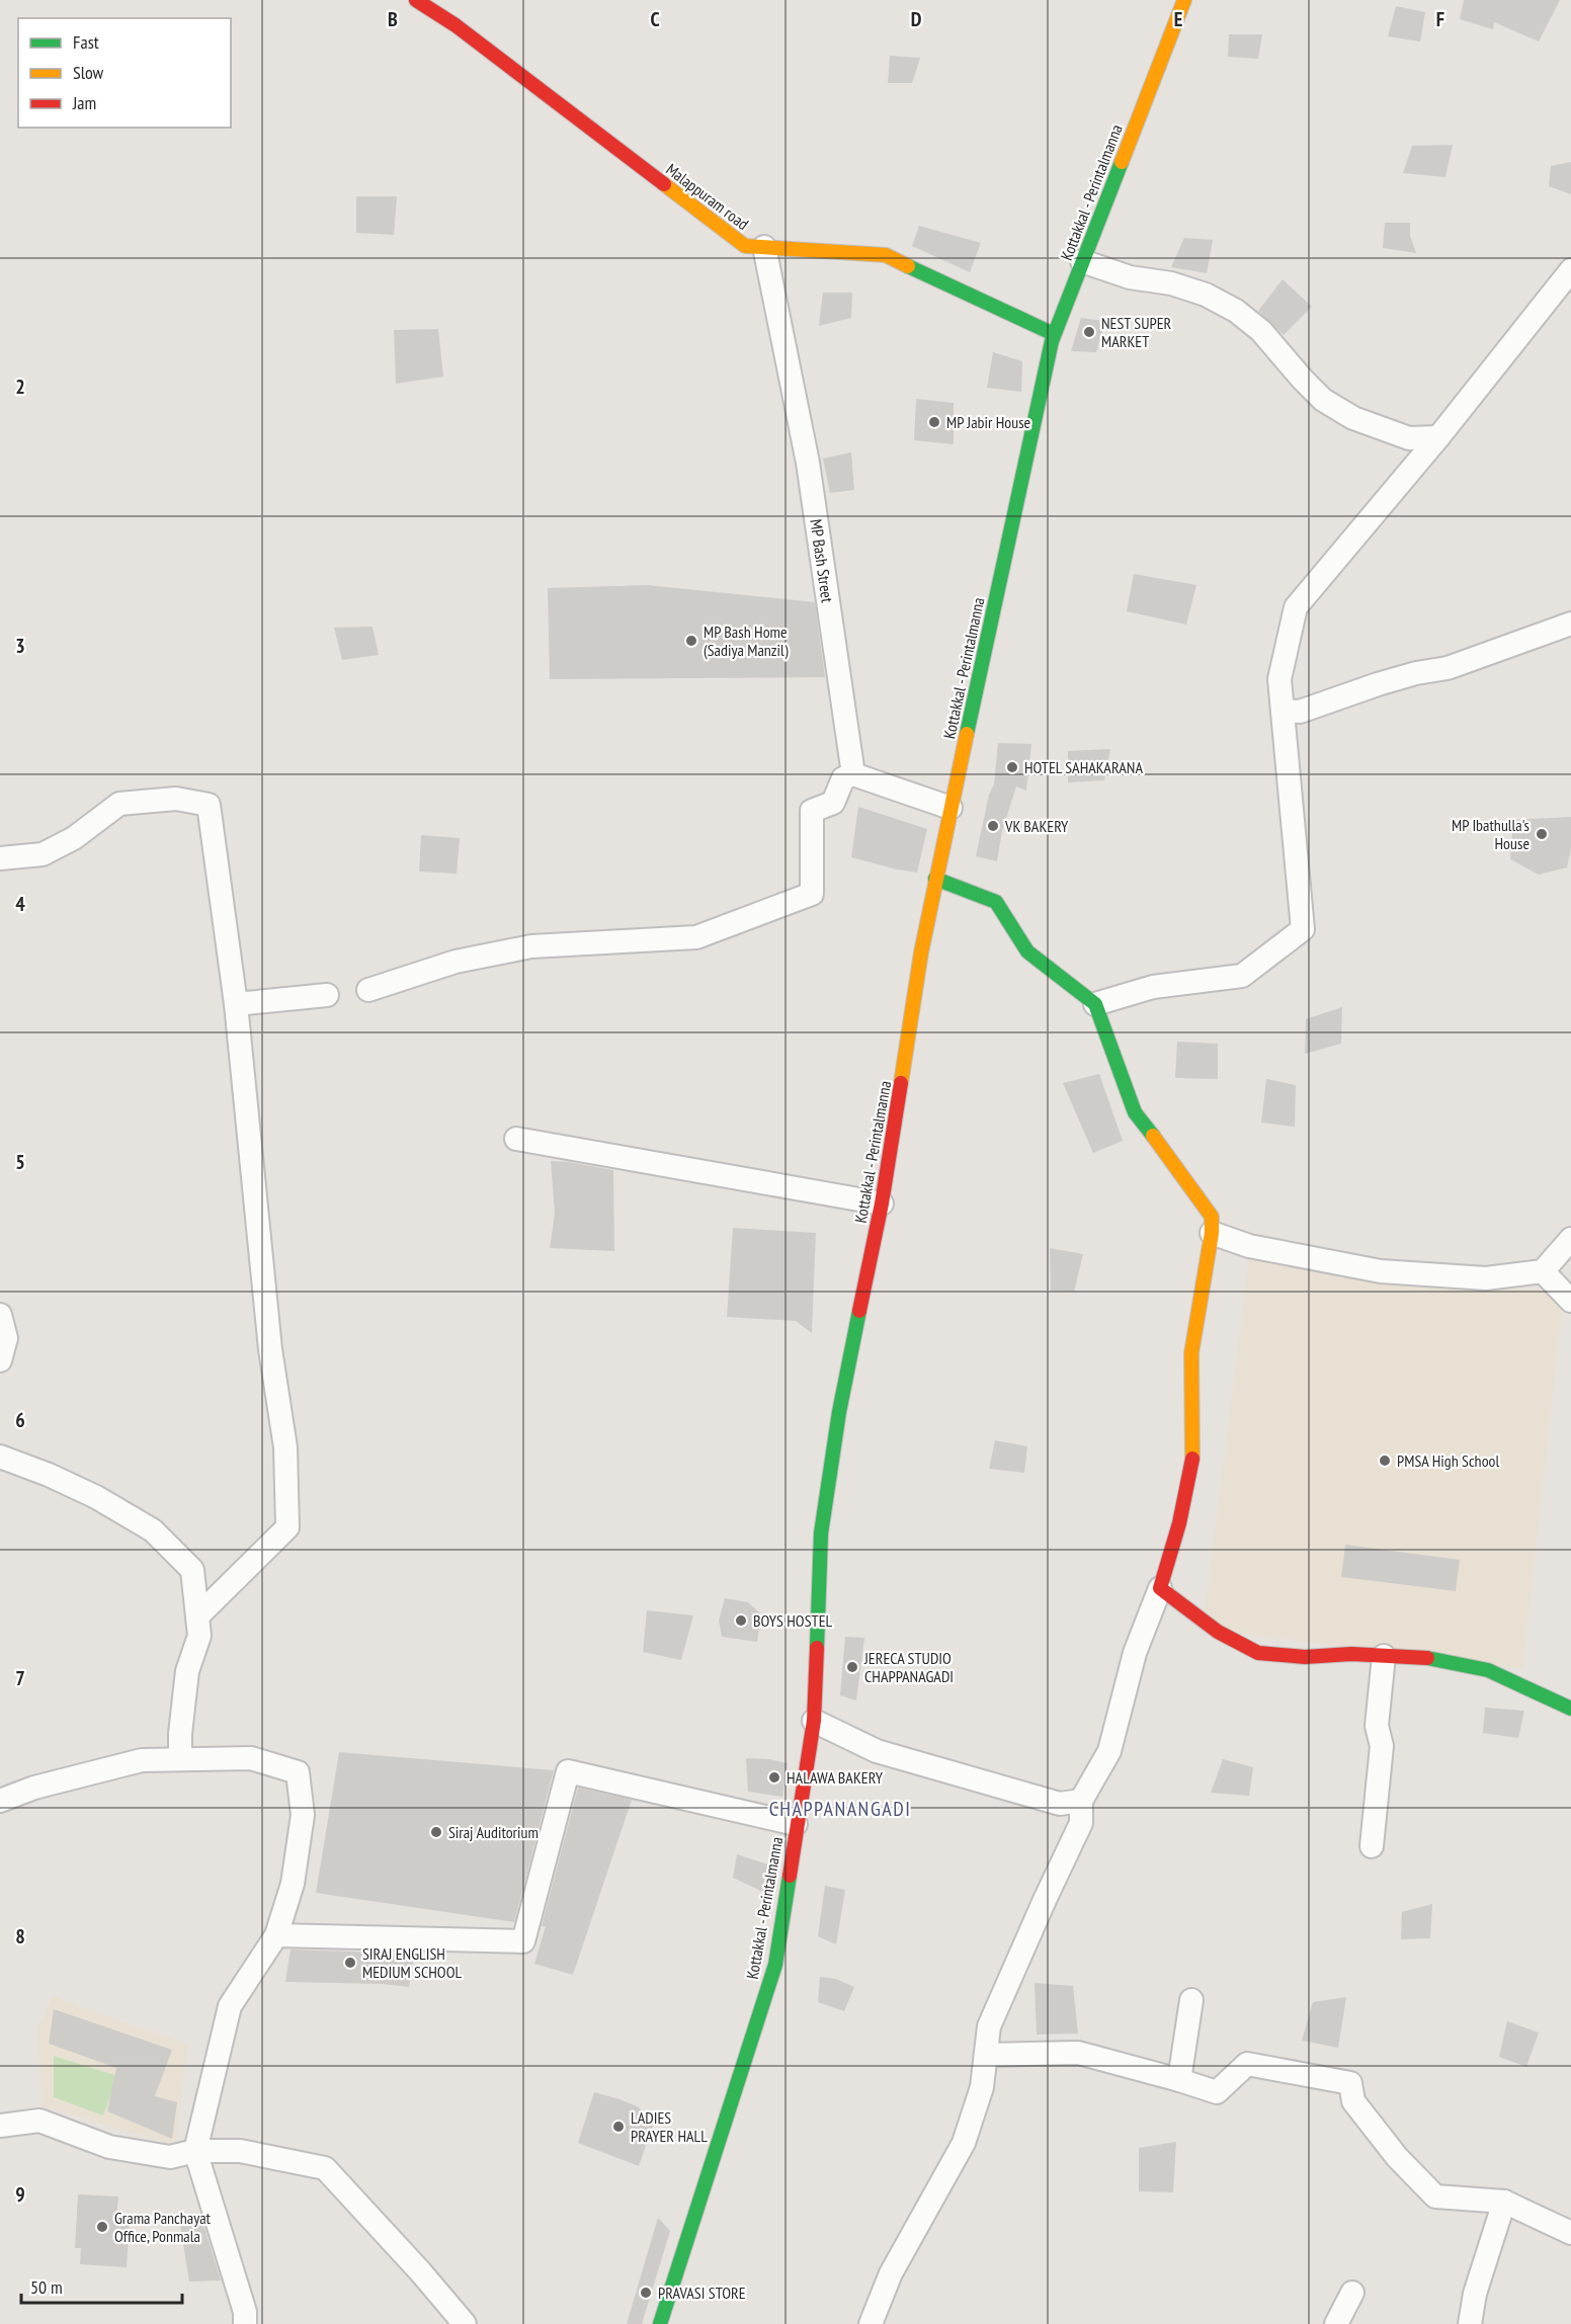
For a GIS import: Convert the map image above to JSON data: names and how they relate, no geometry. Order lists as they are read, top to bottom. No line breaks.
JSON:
{"streets":{"main road":["Kottakkal - Perintalmanna","Malappuram road"],"street":["MP Bash Street"]},"crossings":[["Kottakkal - Perintalmanna","Malappuram road"],["Malappuram road","MP Bash Street"]],"districts":["CHAPPANANGADI"],"places":["NEST SUPER MARKET","MP Jabir House","MP Bash Home (Sadiya Manzil)","HOTEL SAHAKARANA","VK BAKERY","MP Ibathulla's House","PMSA High School","BOYS HOSTEL","JERECA STUDIO CHAPPANAGADI","HALAWA BAKERY","Siraj Auditorium","SIRAJ ENGLISH MEDIUM SCHOOL","LADIES PRAYER HALL","Grama Panchayat Office, Ponmala","PRAVASI STORE"],"legend":["Fast","Slow","Jam"],"scale_bar":"50 m","grid":{"columns":["B","C","D","E","F"],"rows":["2","3","4","5","6","7","8","9"]}}
